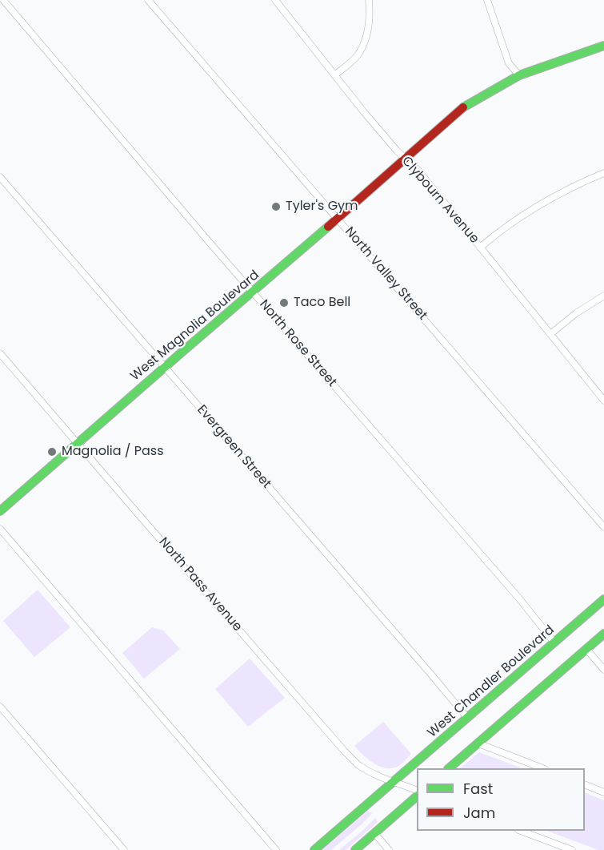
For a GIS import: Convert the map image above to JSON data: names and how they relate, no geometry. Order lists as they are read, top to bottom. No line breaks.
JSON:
{"streets":{"main road":["West Magnolia Boulevard","West Chandler Boulevard"],"street":["Clybourn Avenue","North Valley Street","North Rose Street","Evergreen Street","North Pass Avenue"]},"crossings":[["Clybourn Avenue","West Magnolia Boulevard"],["North Valley Street","West Magnolia Boulevard"],["West Magnolia Boulevard","North Rose Street"],["West Magnolia Boulevard","Evergreen Street"],["West Magnolia Boulevard","North Pass Avenue"],["North Rose Street","West Chandler Boulevard"],["Evergreen Street","West Chandler Boulevard"],["North Pass Avenue","West Chandler Boulevard"]],"places":["Tyler's Gym","Taco Bell","Magnolia / Pass"],"legend":["Fast","Jam"]}
